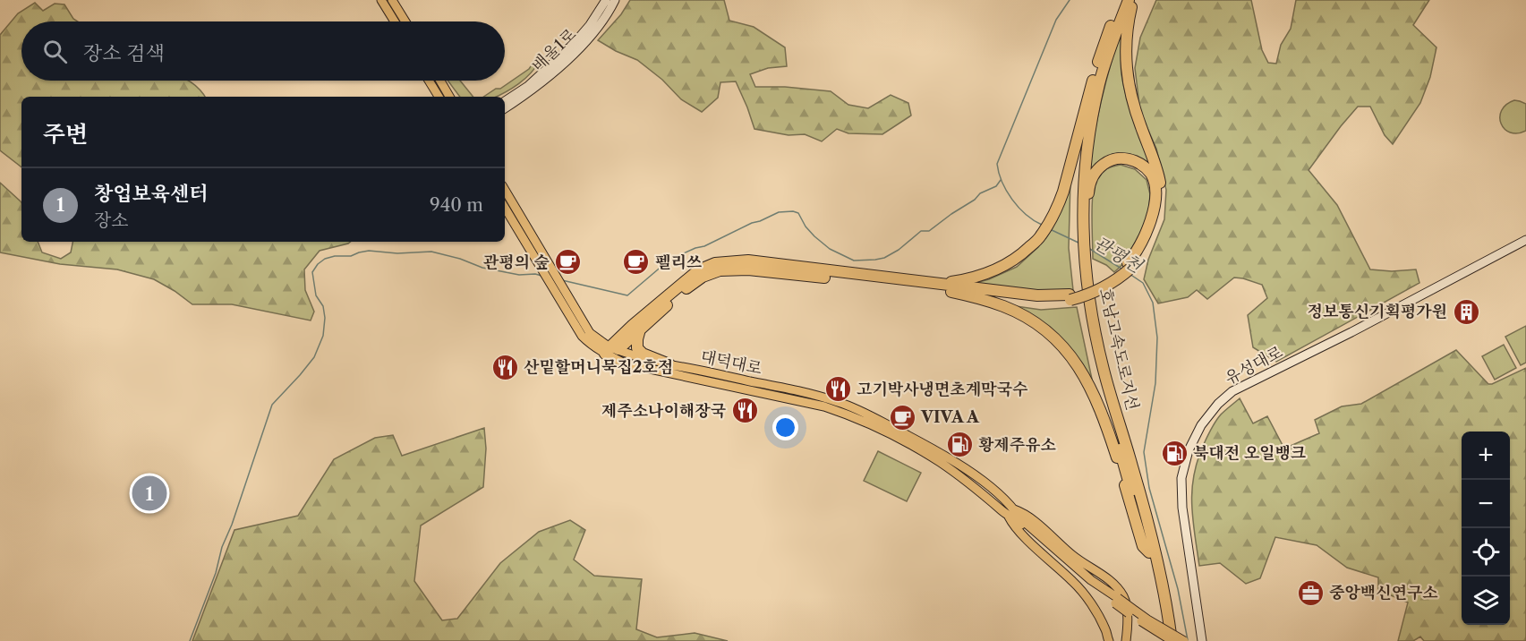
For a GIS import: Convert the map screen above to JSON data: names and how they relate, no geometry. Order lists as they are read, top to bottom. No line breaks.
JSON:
{"streets":{"highway":["호남고속도로지선"],"main road":["배울1로","대덕대로","유성대로"]},"water":["관평천"],"places":{"cafe":["관평의 숲","펠리쓰","VIVA A"],"building":["정보통신기획평가원"],"restaurant":["산밑할머니묵집2호점","고기박사냉면초계막국수","제주소나이해장국"],"fuel station":["황제주유소","북대전 오일뱅크"],"office":["중앙백신연구소"]},"page":{"search":"장소 검색","heading":"주변","list":[{"mark":"1","name":"창업보육센터","note":"장소","value":"940 m"}],"map_buttons":["+","−"],"pins":"1"}}
